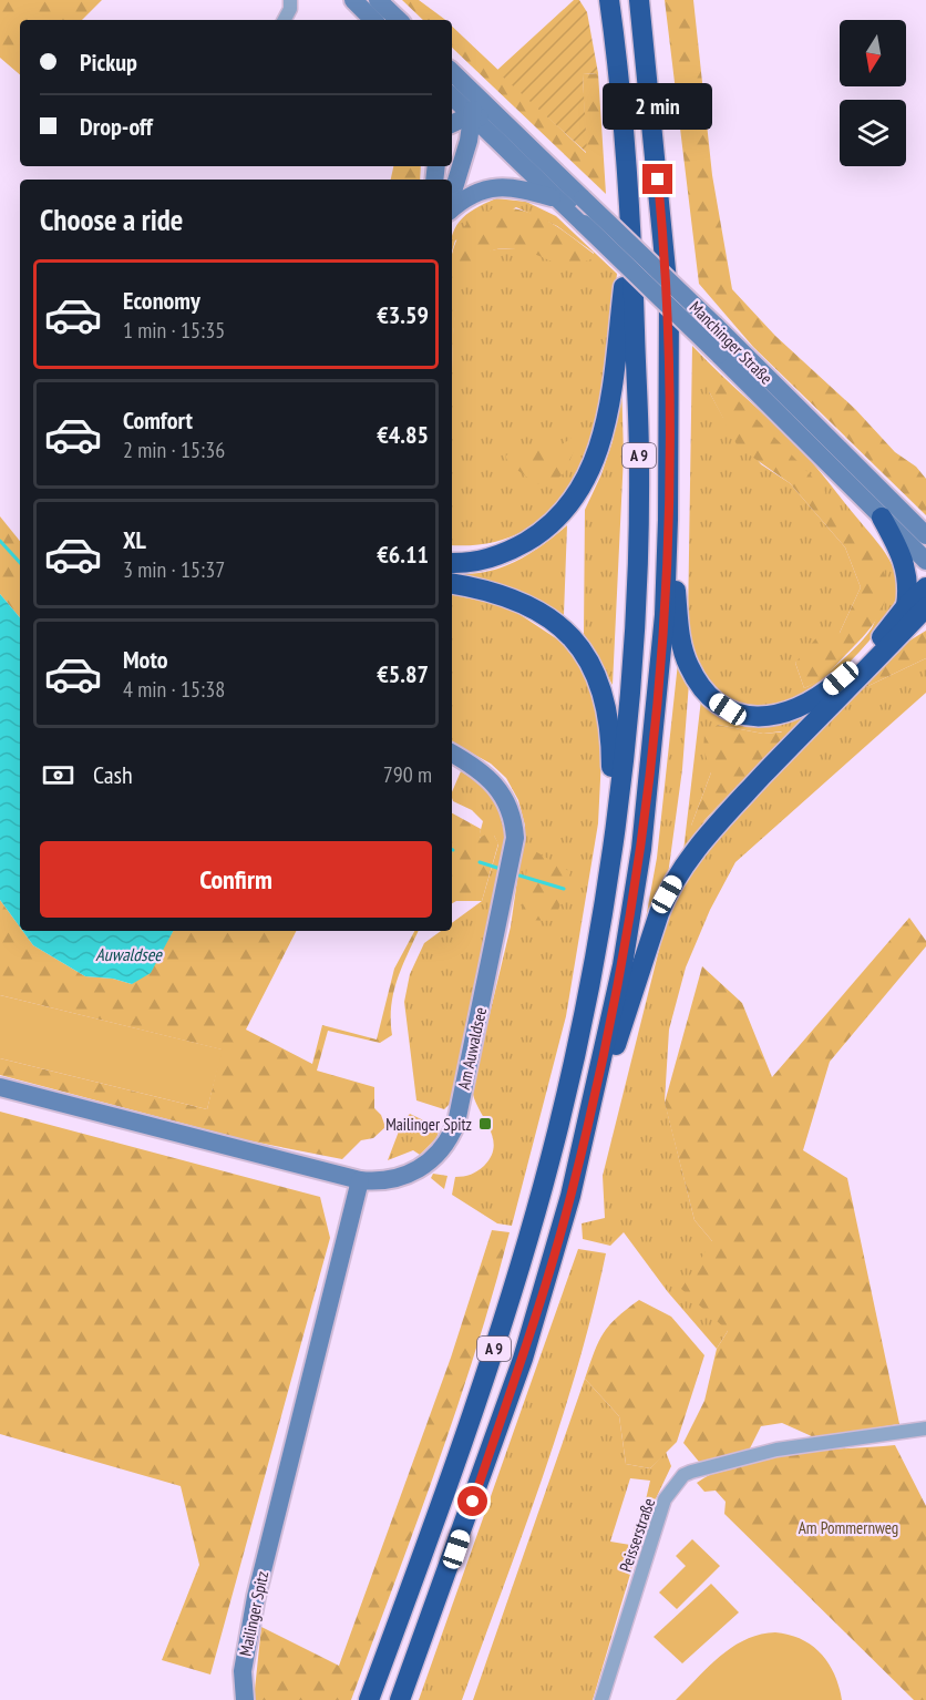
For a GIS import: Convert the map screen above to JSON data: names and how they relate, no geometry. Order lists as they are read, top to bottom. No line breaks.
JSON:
{"streets":{"highway":["A 9"],"main road":["Manchinger Straße","Am Auwaldsee","Mailinger Spitz"],"street":["Peisserstraße"]},"crossings":[["Am Auwaldsee","Mailinger Spitz"]],"water":["Auwaldsee"],"parks":["Am Pommernweg"],"places":{"transit":["Mailinger Spitz"]},"north":"bottom","page":{"banner":["Pickup","Drop-off"],"bubble":"2 min","heading":"Choose a ride","list":[{"name":"Economy","note":"1 min · 15:35","value":"€3.59"},{"name":"Comfort","note":"2 min · 15:36","value":"€4.85"},{"name":"XL","note":"3 min · 15:37","value":"€6.11"},{"name":"Moto","note":"4 min · 15:38","value":"€5.87"}],"pay":["Cash","790 m"],"buttons":"Confirm"}}
